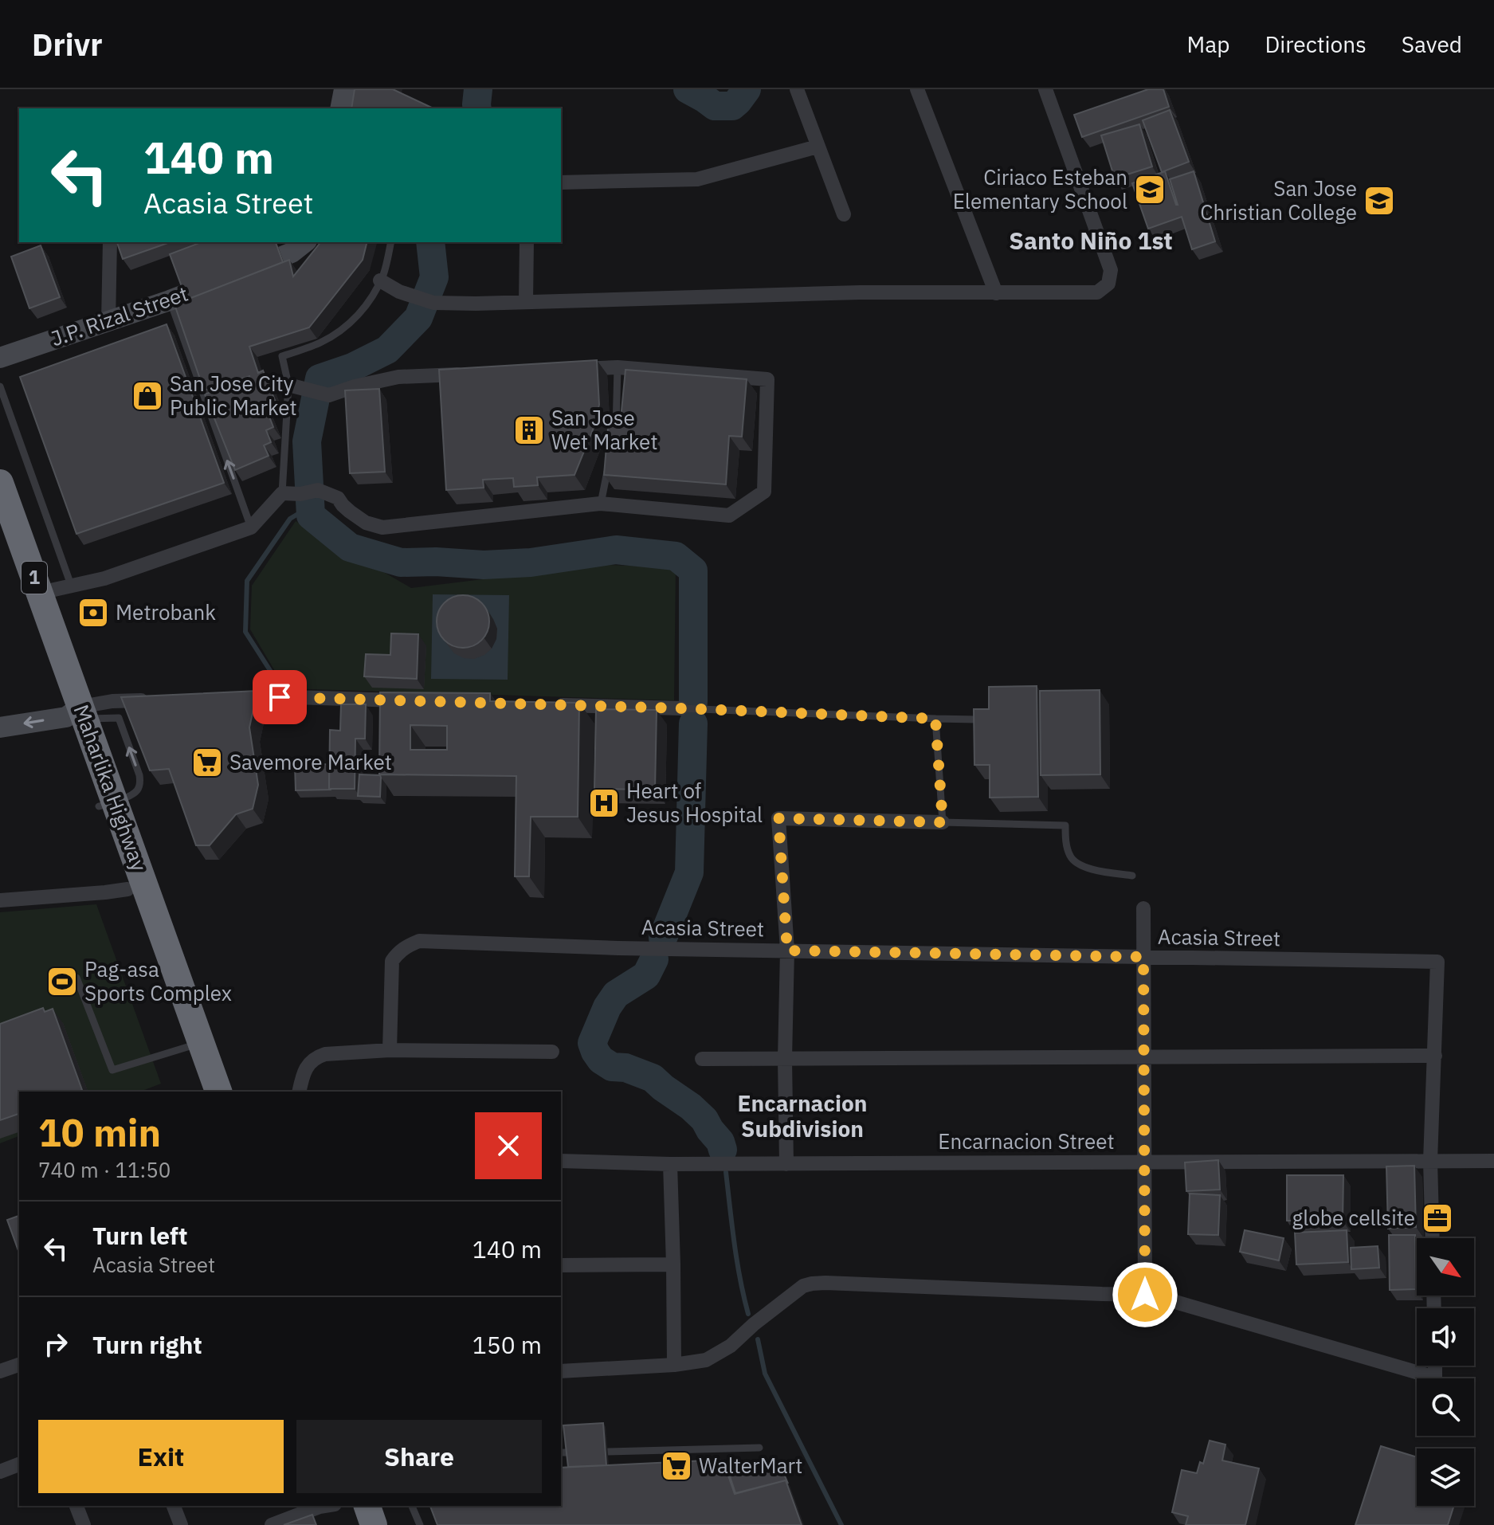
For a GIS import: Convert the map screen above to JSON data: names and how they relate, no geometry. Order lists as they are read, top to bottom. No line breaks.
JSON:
{"streets":{"highway":["1","Maharlika Highway"],"street":["J.P. Rizal Street","Acasia Street","Encarnacion Street"]},"districts":["Santo Niño 1st","Encarnacion Subdivision"],"places":{"school or university":["Ciriaco Esteban Elementary School","San Jose Christian College"],"shop":["San Jose City Public Market"],"building":["San Jose Wet Market"],"bank":["Metrobank"],"supermarket":["Savemore Market","WalterMart"],"hospital":["Heart of Jesus Hospital"],"sports":["Pag-asa Sports Complex"],"office":["globe cellsite"]},"north":"bottom right","page":{"header":"Drivr","nav":["Map","Directions","Saved"],"turn":["140 m","Acasia Street"],"heading":["10 min","740 m · 11:50"],"list":[{"name":"Turn left","note":"Acasia Street","value":"140 m"},{"name":"Turn right","value":"150 m"}],"buttons":["Exit","Share"]}}
